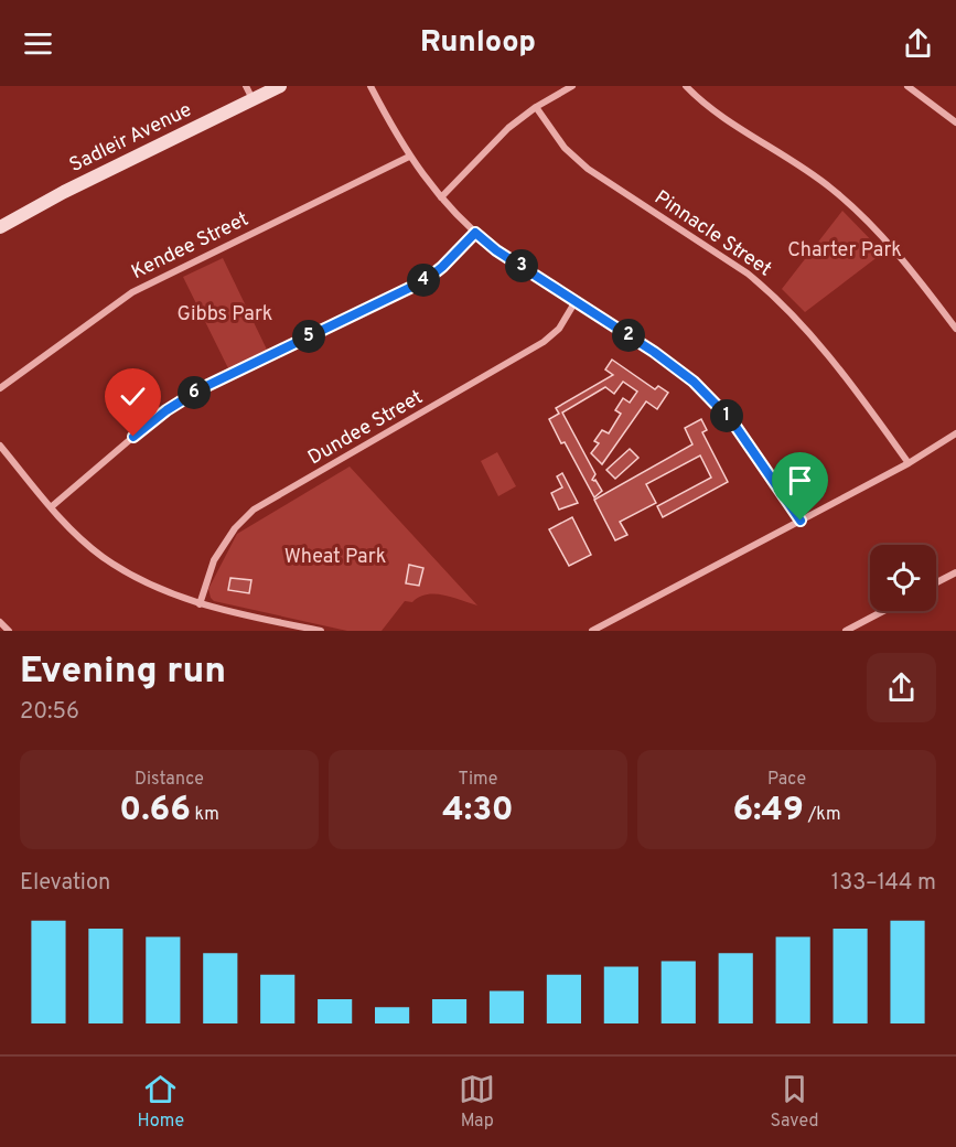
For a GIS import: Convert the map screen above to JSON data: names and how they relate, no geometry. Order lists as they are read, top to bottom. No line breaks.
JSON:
{"streets":{"street":["Sadleir Avenue","Pinnacle Street","Kendee Street","Dundee Street"]},"parks":["Charter Park","Gibbs Park","Wheat Park"],"page":{"header":"Runloop","pins":["3","4","2","5","6","1"],"heading":["Evening run","20:56"],"stats":[["Distance","0.66 km"],["Time","4:30"],["Pace","6:49 /km"]],"chart":["Elevation","133–144 m"],"tabs":["Home","Map","Saved"]}}
